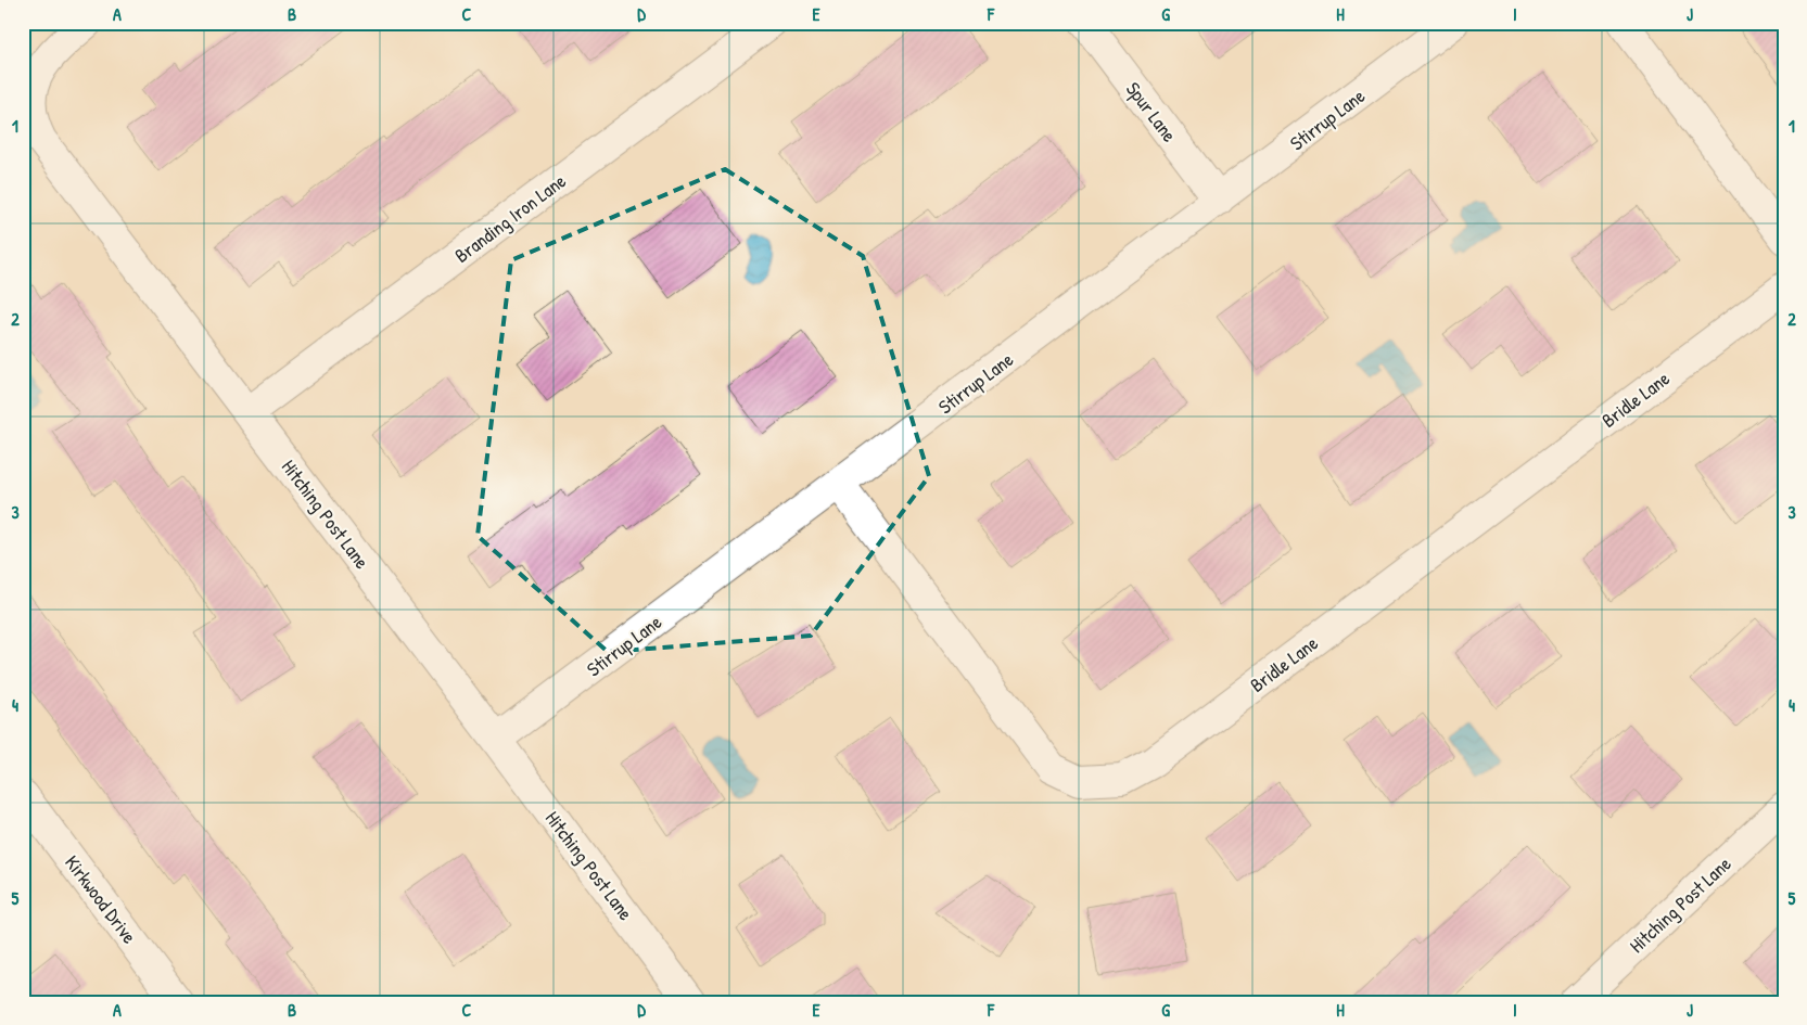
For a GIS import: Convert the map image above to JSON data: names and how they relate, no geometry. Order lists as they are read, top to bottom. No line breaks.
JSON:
{"streets":{"street":["Spur Lane","Stirrup Lane","Branding Iron Lane","Bridle Lane","Hitching Post Lane","Kirkwood Drive"]},"crossings":[["Spur Lane","Stirrup Lane"],["Stirrup Lane","Bridle Lane"],["Stirrup Lane","Hitching Post Lane"],["Branding Iron Lane","Hitching Post Lane"]],"grid":{"columns":["A","B","C","D","E","F","G","H","I","J"],"rows":["1","2","3","4","5"]}}
